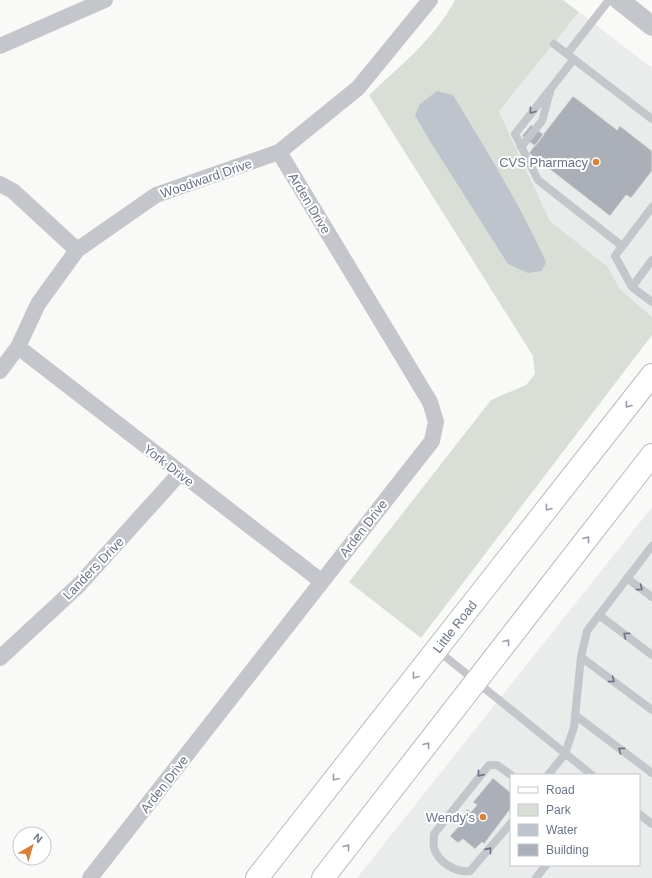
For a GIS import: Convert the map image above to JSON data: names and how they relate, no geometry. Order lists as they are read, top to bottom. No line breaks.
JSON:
{"streets":{"main road":["Little Road"],"street":["Woodward Drive","Arden Drive","York Drive","Landers Drive"]},"crossings":[["Woodward Drive","Arden Drive"],["Woodward Drive","York Drive"],["Arden Drive","York Drive"],["York Drive","Landers Drive"]],"places":["CVS Pharmacy","Wendy's"],"legend":["Road","Park","Water","Building"],"north":"top right"}
